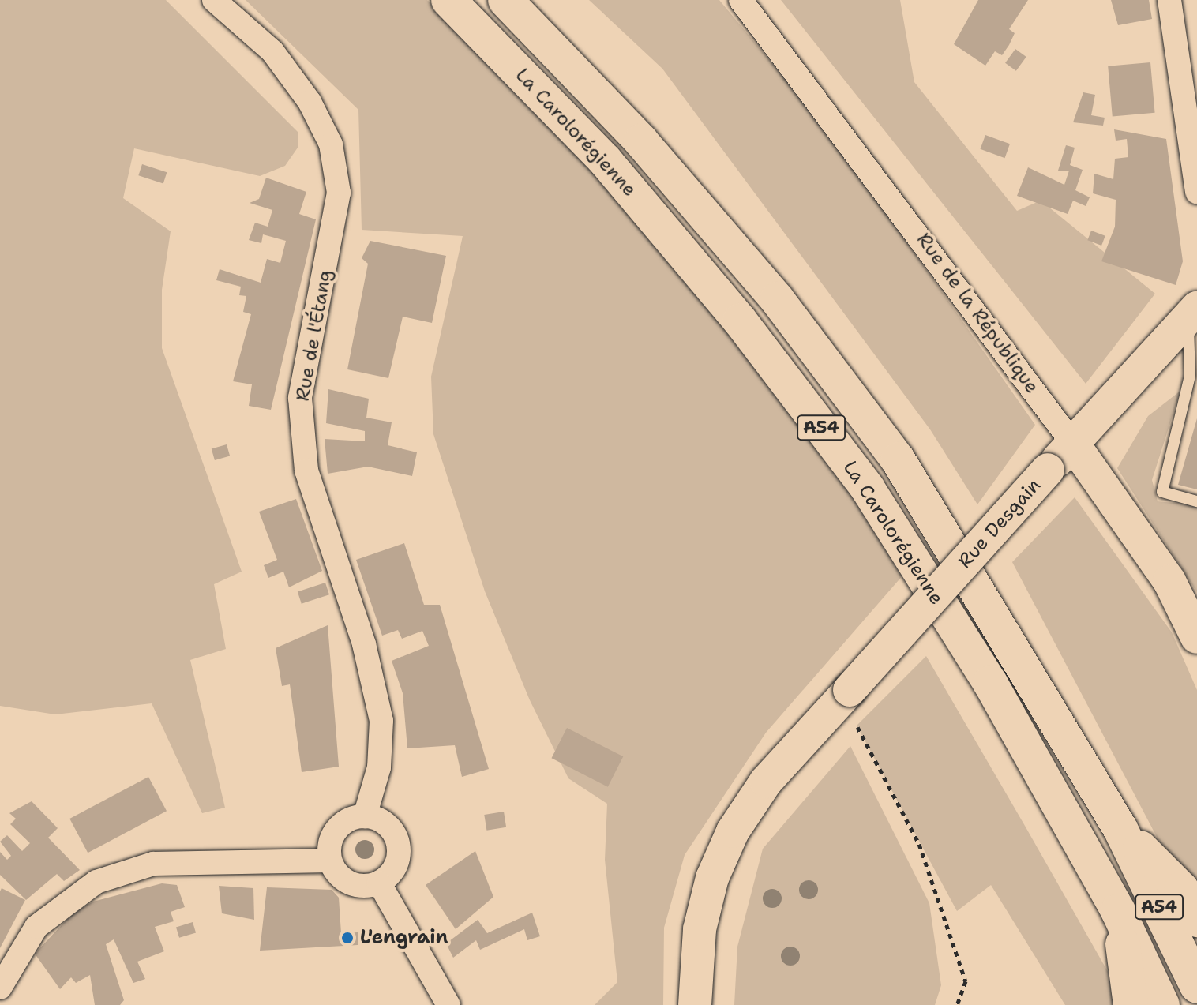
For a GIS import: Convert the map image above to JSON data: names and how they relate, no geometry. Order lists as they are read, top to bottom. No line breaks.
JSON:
{"streets":{"highway":["La Carolorégienne","A54"],"street":["Rue de la République","Rue de l'Étang","Rue Desgain"]},"crossings":[["Rue de la République","Rue Desgain"]],"places":["L'engrain"]}
